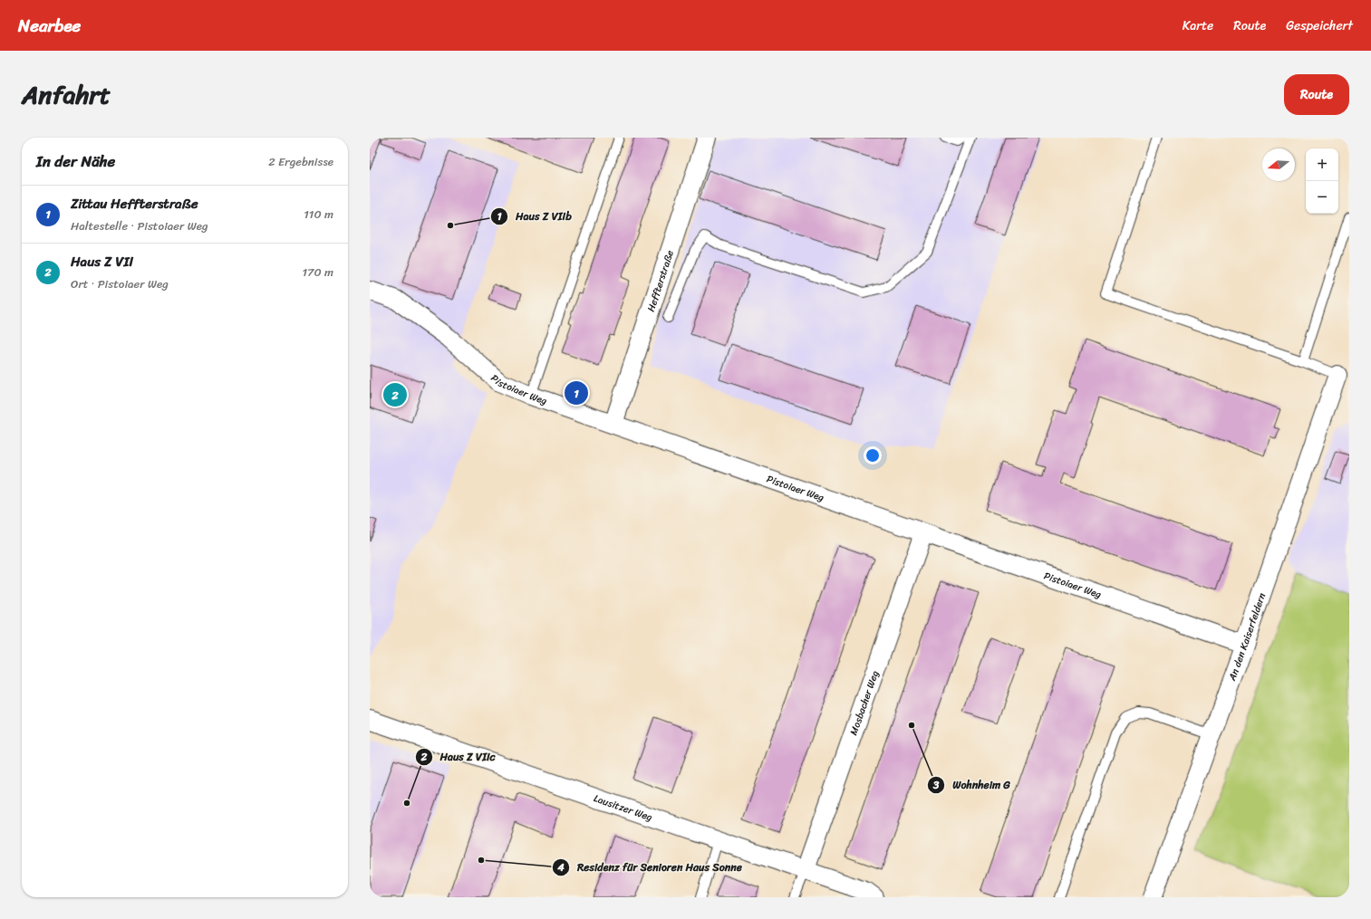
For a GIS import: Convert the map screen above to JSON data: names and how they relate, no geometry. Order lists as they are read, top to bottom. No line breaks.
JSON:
{"streets":{"street":["Heffterstraße","Pistoiaer Weg","An den Kaiserfeldern","Mosbacher Weg","Lausitzer Weg"]},"crossings":[["Heffterstraße","Pistoiaer Weg"],["Pistoiaer Weg","An den Kaiserfeldern"],["Pistoiaer Weg","Mosbacher Weg"],["Mosbacher Weg","Lausitzer Weg"]],"places":["Haus Z VIIb","Wohnheim G","Haus Z VIIc","Residenz für Senioren Haus Sonne"],"north":"left","page":{"header":"Nearbee","nav":["Karte","Route","Gespeichert"],"title":"Anfahrt","buttons":"Route","heading":["In der Nähe","2 Ergebnisse"],"map_buttons":["+","−"],"list":[{"mark":"1","name":"Zittau Heffterstraße","note":"Haltestelle · Pistoiaer Weg","value":"110 m"},{"mark":"2","name":"Haus Z VII","note":"Ort · Pistoiaer Weg","value":"170 m"}],"pins":["1","2"]}}
